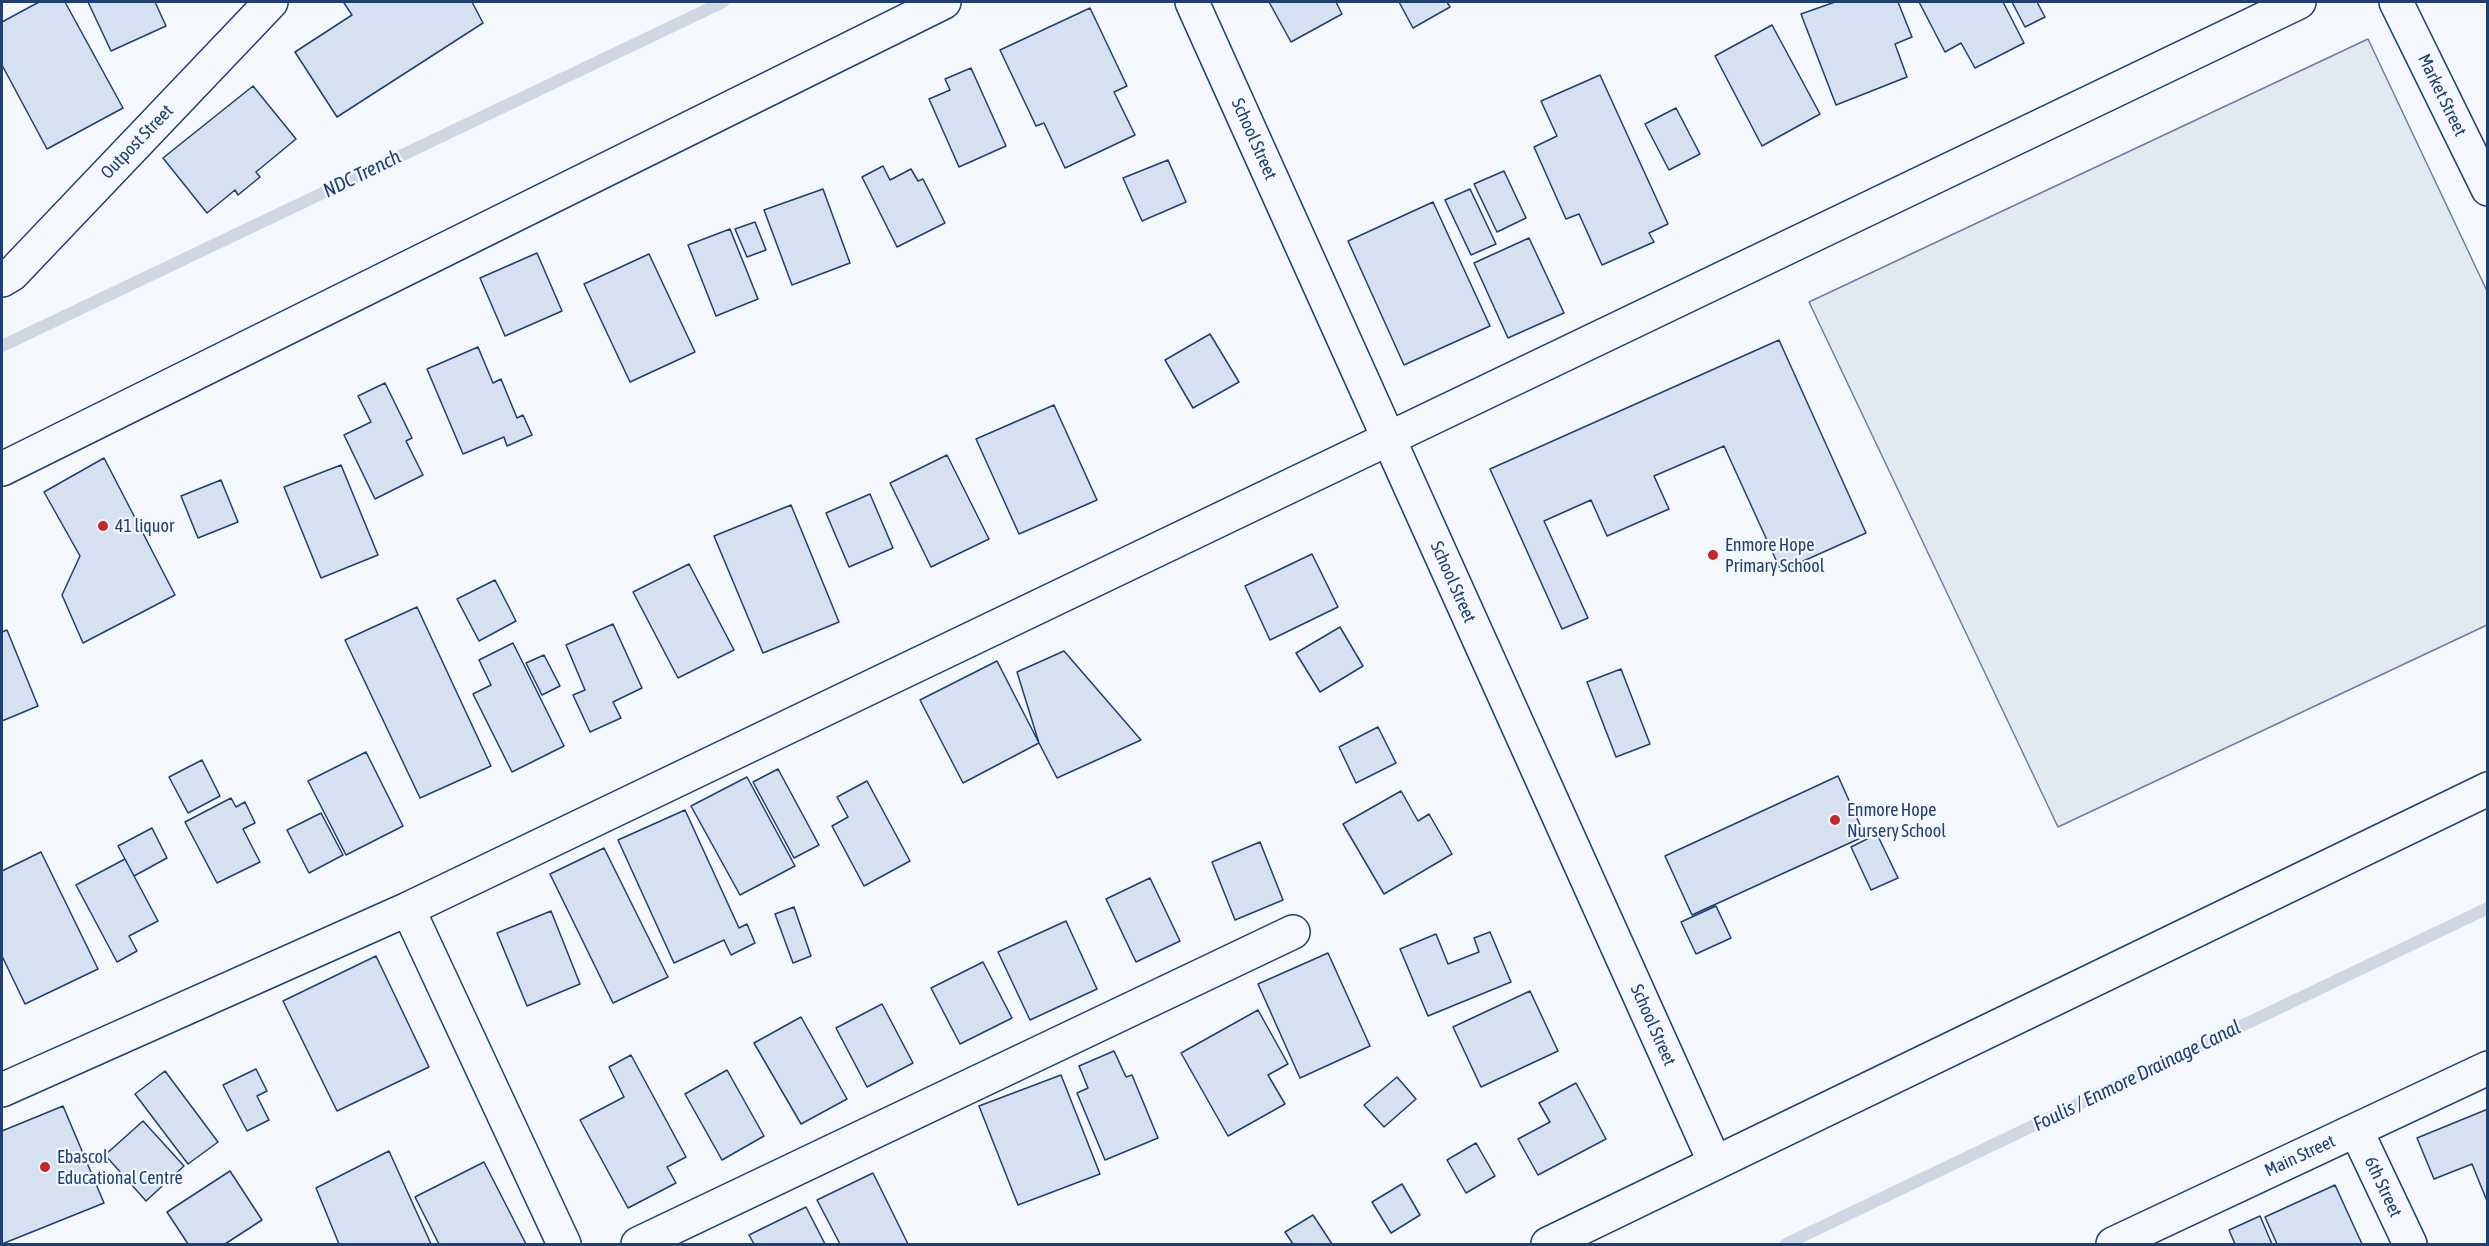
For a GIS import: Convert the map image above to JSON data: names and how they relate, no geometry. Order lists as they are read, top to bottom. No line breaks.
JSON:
{"streets":{"street":["Market Street","School Street","Outpost Street","Main Street","6th Street"]},"crossings":[["Main Street","6th Street"]],"water":["NDC Trench","Foulis / Enmore Drainage Canal"],"places":["41 liquor","Enmore Hope Primary School","Enmore Hope Nursery School","Ebascol Educational Centre"]}
